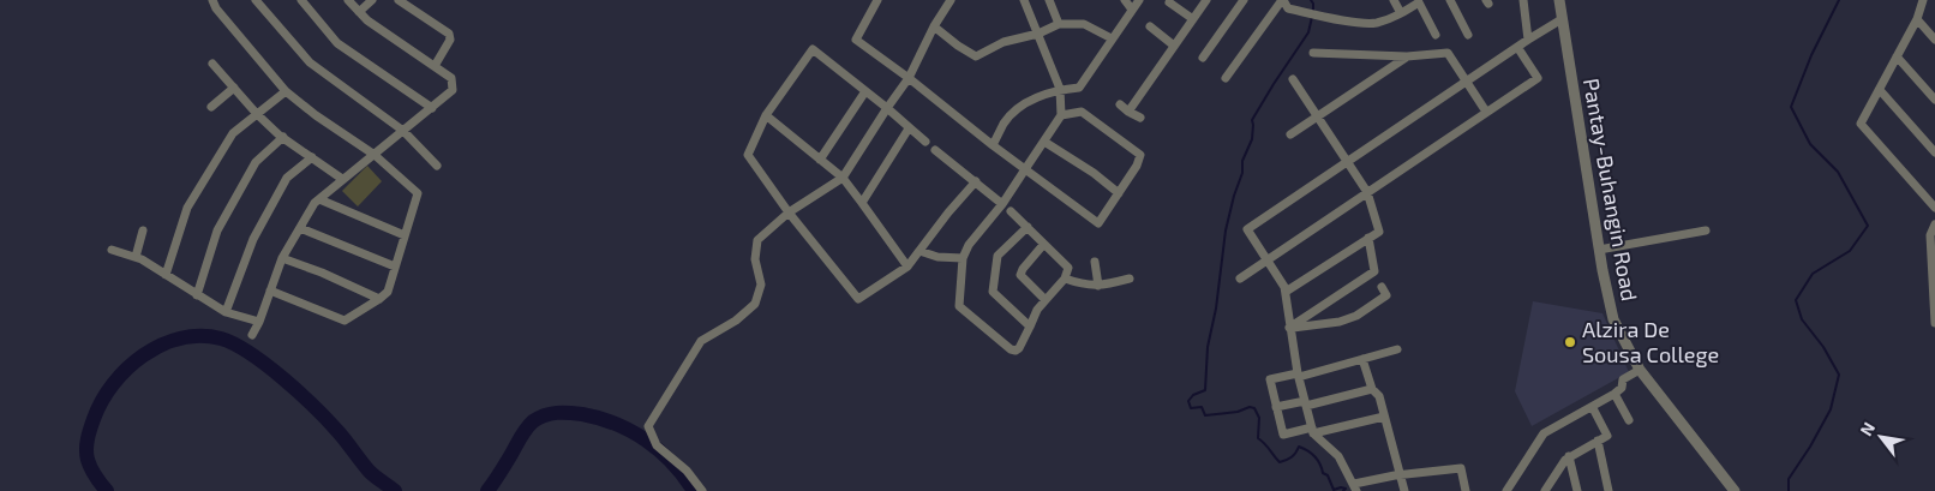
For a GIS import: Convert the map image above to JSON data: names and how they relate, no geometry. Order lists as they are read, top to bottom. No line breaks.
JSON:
{"streets":{"street":["Pantay-Buhangin Road"]},"places":["Alzira De Sousa College"],"north":"top left"}
